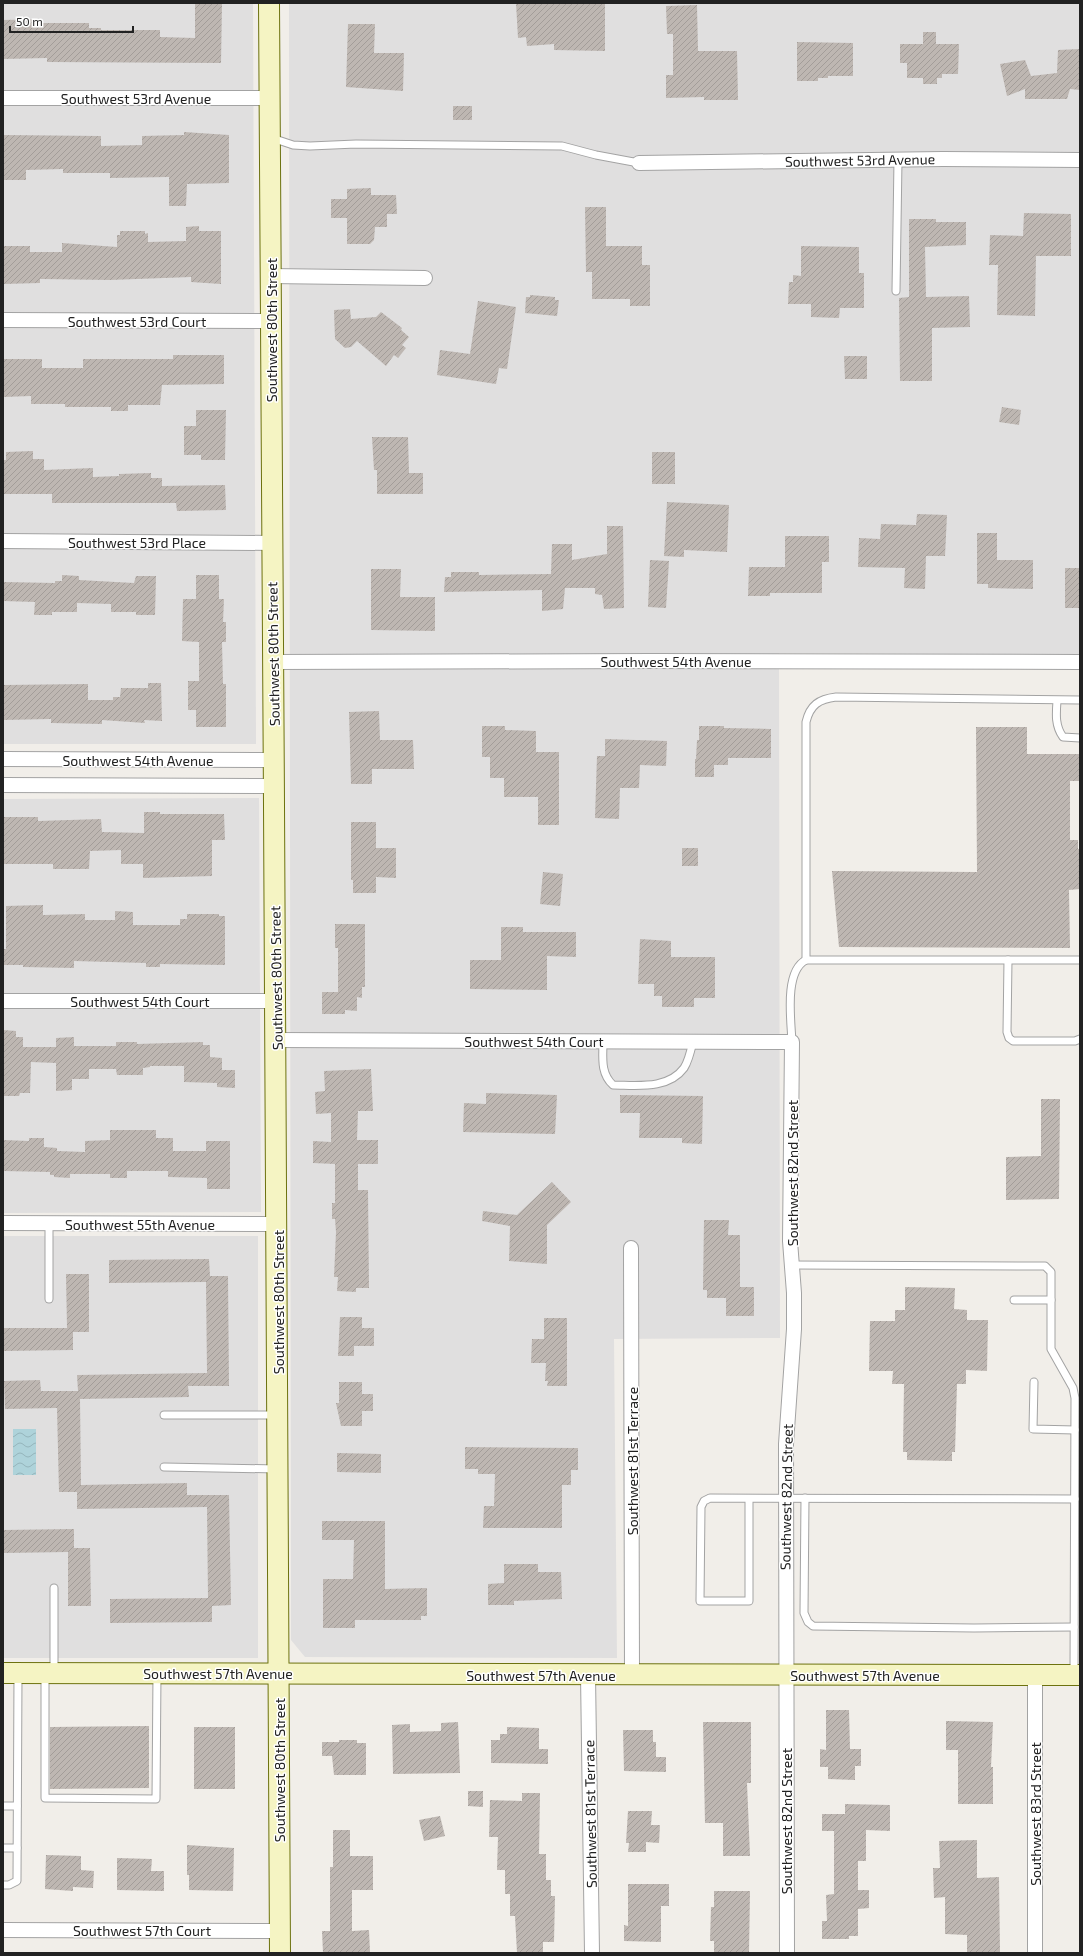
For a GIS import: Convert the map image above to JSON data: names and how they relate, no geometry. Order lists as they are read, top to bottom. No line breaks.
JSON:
{"streets":{"street":["Southwest 53rd Avenue","Southwest 53rd Court","Southwest 80th Street","Southwest 53rd Place","Southwest 54th Avenue","Southwest 54th Court","Southwest 82nd Street","Southwest 55th Avenue","Southwest 81st Terrace","Southwest 57th Avenue","Southwest 83rd Street","Southwest 57th Court"]},"crossings":[["Southwest 53rd Avenue","Southwest 80th Street"],["Southwest 53rd Court","Southwest 80th Street"],["Southwest 80th Street","Southwest 53rd Place"],["Southwest 80th Street","Southwest 54th Avenue"],["Southwest 80th Street","Southwest 54th Court"],["Southwest 80th Street","Southwest 55th Avenue"],["Southwest 80th Street","Southwest 57th Avenue"],["Southwest 80th Street","Southwest 57th Court"],["Southwest 54th Court","Southwest 82nd Street"],["Southwest 82nd Street","Southwest 57th Avenue"],["Southwest 81st Terrace","Southwest 57th Avenue"],["Southwest 57th Avenue","Southwest 83rd Street"]],"scale_bar":"50 m"}
